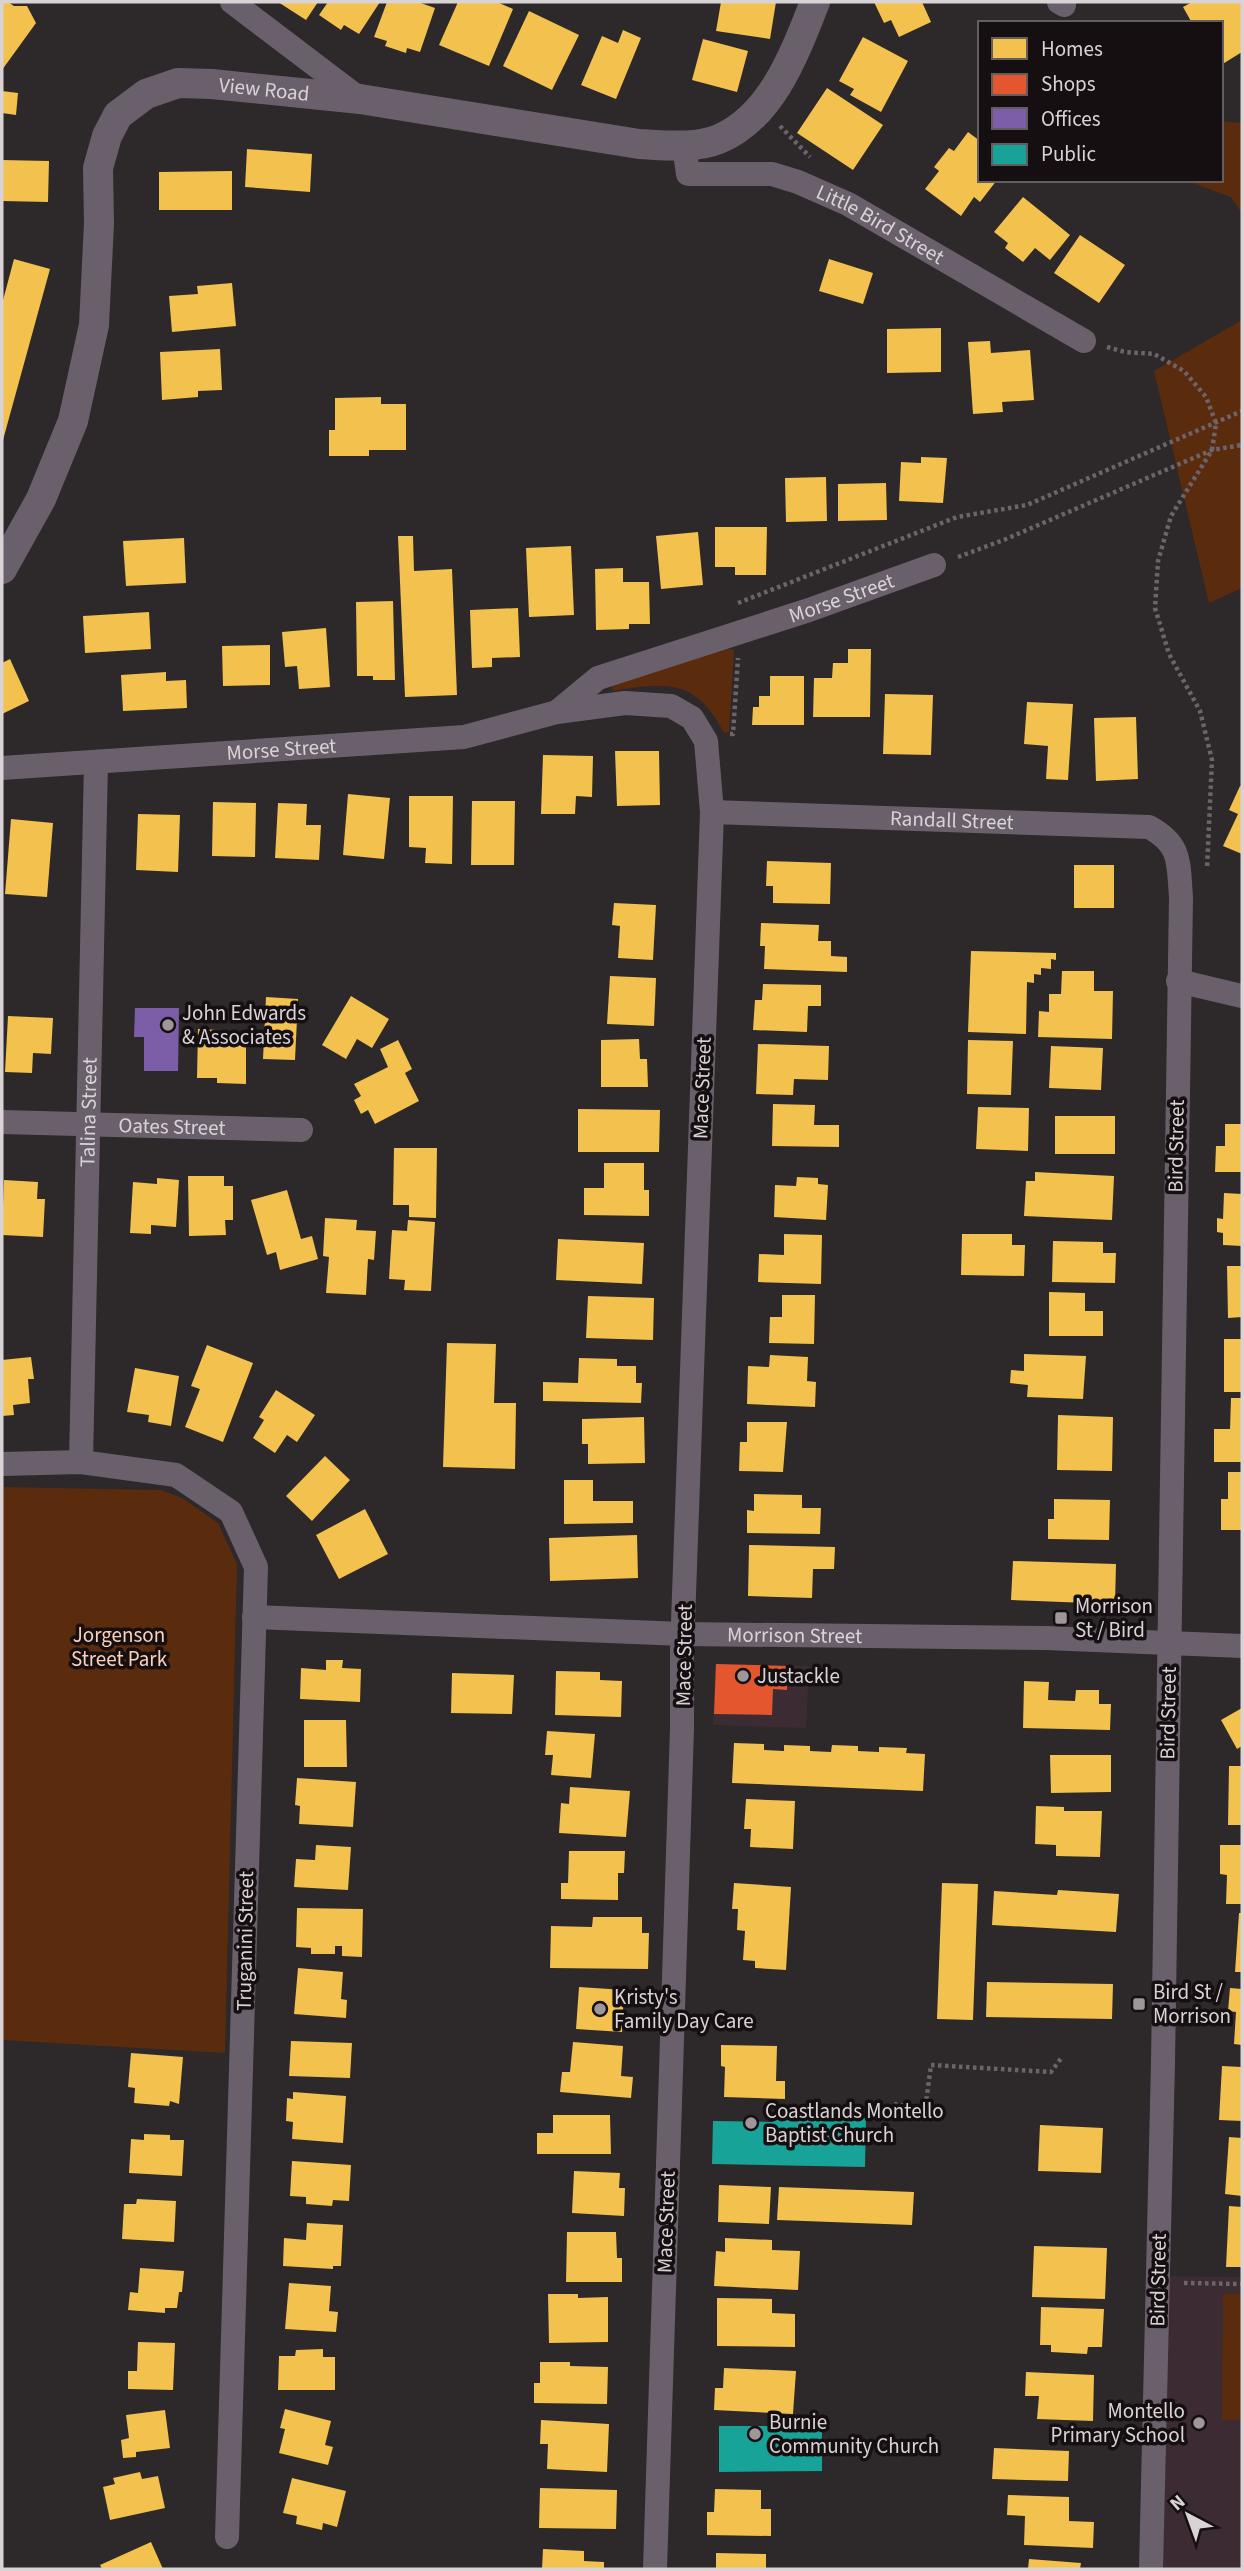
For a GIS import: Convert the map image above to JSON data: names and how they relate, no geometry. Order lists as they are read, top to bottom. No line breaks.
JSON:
{"streets":{"street":["View Road","Little Bird Street","Morse Street","Randall Street","Mace Street","Talina Street","Oates Street","Bird Street","Morrison Street","Truganini Street"]},"crossings":[["View Road","Little Bird Street"],["Morse Street","Mace Street"],["Morse Street","Talina Street"],["Randall Street","Mace Street"],["Randall Street","Bird Street"],["Mace Street","Morrison Street"],["Talina Street","Oates Street"],["Talina Street","Truganini Street"],["Bird Street","Morrison Street"],["Morrison Street","Truganini Street"]],"parks":["Jorgenson Street Park"],"places":{"other":["John Edwards & Associates","Justackle","Kristy's Family Day Care","Coastlands Montello Baptist Church","Montello Primary School","Burnie Community Church"],"transit":["Morrison St / Bird","Bird St / Morrison"]},"legend":["Homes","Shops","Offices","Public"],"north":"top left"}
